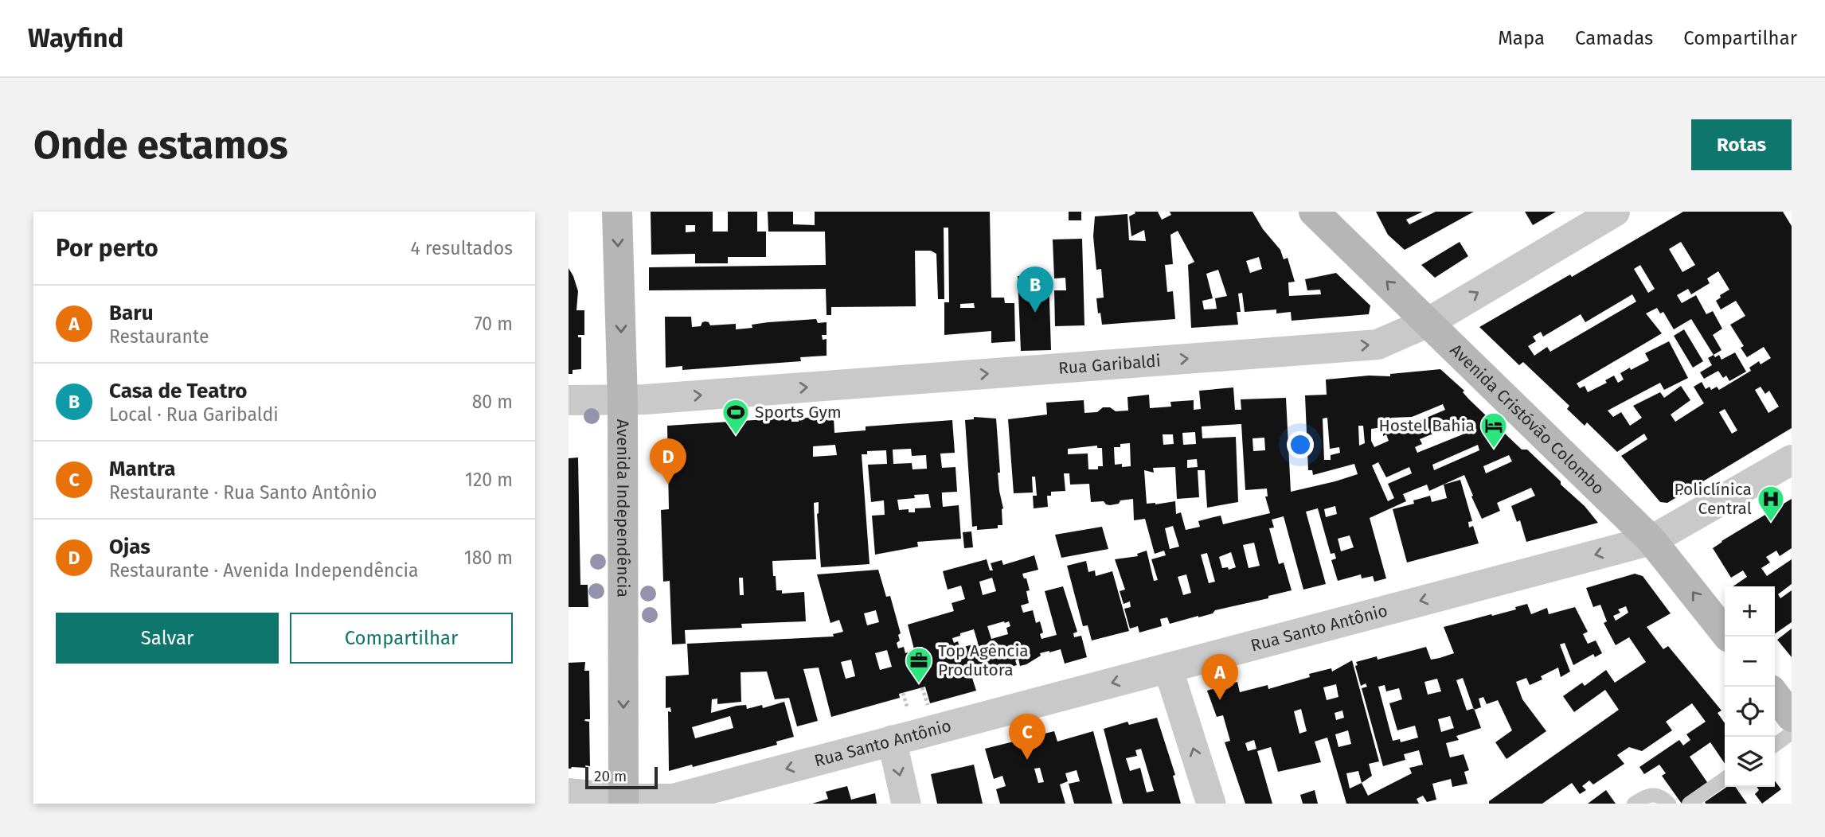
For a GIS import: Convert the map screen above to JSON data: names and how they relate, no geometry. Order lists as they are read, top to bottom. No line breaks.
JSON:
{"streets":{"main road":["Avenida Cristóvão Colombo","Avenida Independência"],"street":["Rua Garibaldi","Rua Santo Antônio"]},"crossings":[["Rua Garibaldi","Avenida Cristóvão Colombo"],["Rua Garibaldi","Avenida Independência"],["Avenida Cristóvão Colombo","Rua Santo Antônio"],["Avenida Independência","Rua Santo Antônio"]],"one_way":["Rua Garibaldi","Avenida Cristóvão Colombo","Avenida Independência","Rua Santo Antônio"],"places":{"sports":["Sports Gym"],"hotel":["Hostel Bahia"],"hospital":["Policlínica Central"],"office":["Top Agência Produtora"]},"scale_bar":"20 m","page":{"header":"Wayfind","nav":["Mapa","Camadas","Compartilhar"],"buttons":["Rotas",["Salvar","Compartilhar"]],"title":"Onde estamos","heading":["Por perto","4 resultados"],"pins":["B","D","A","C"],"list":[{"mark":"A","name":"Baru","note":"Restaurante","value":"70 m"},{"mark":"B","name":"Casa de Teatro","note":"Local · Rua Garibaldi","value":"80 m"},{"mark":"C","name":"Mantra","note":"Restaurante · Rua Santo Antônio","value":"120 m"},{"mark":"D","name":"Ojas","note":"Restaurante · Avenida Independência","value":"180 m"}],"map_buttons":["+","−"],"scale":"20 m"}}
